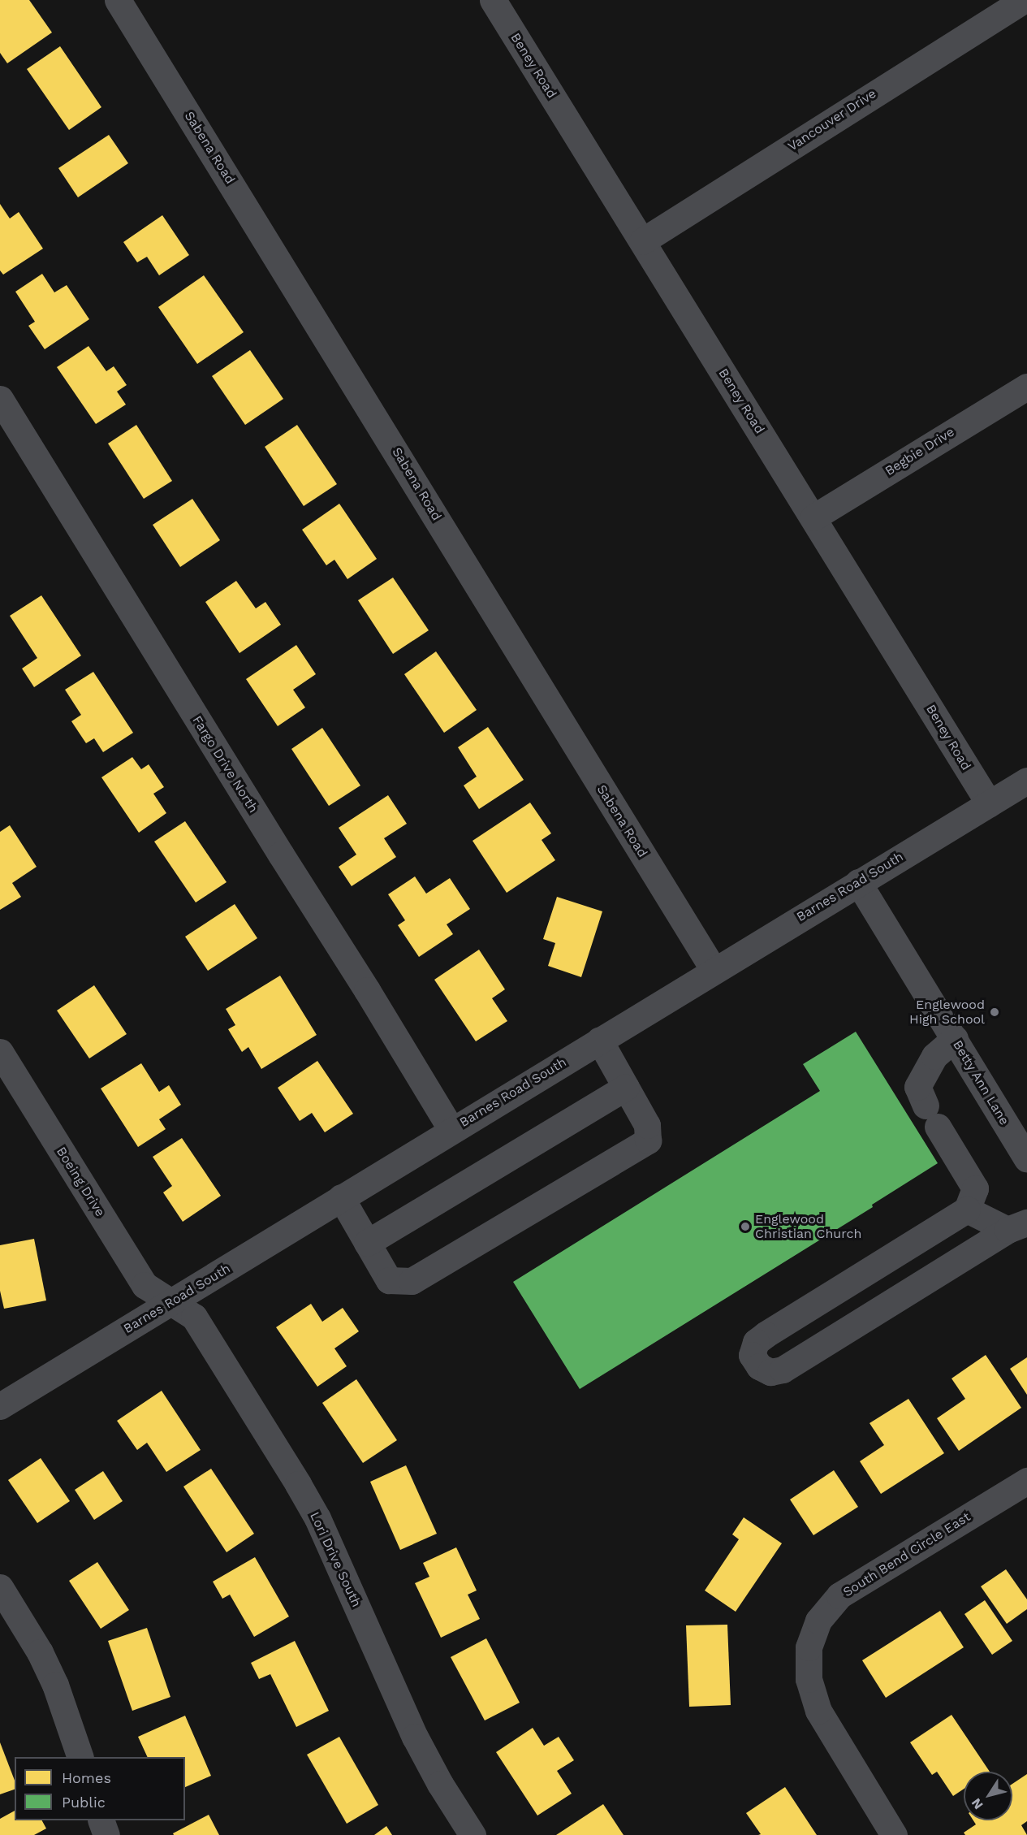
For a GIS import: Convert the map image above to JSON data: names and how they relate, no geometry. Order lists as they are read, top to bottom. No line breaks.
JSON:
{"streets":{"street":["Beney Road","Vancouver Drive","Sabena Road","Begbie Drive","Fargo Drive North","Barnes Road South","Betty Ann Lane","Boeing Drive","South Bend Circle East","Lori Drive South"]},"crossings":[["Beney Road","Vancouver Drive"],["Beney Road","Begbie Drive"],["Beney Road","Barnes Road South"],["Sabena Road","Barnes Road South"],["Fargo Drive North","Barnes Road South"],["Barnes Road South","Betty Ann Lane"],["Barnes Road South","Boeing Drive"],["Barnes Road South","Lori Drive South"],["Boeing Drive","Lori Drive South"]],"places":["Englewood High School","Englewood Christian Church"],"legend":["Homes","Public"],"north":"bottom left"}
